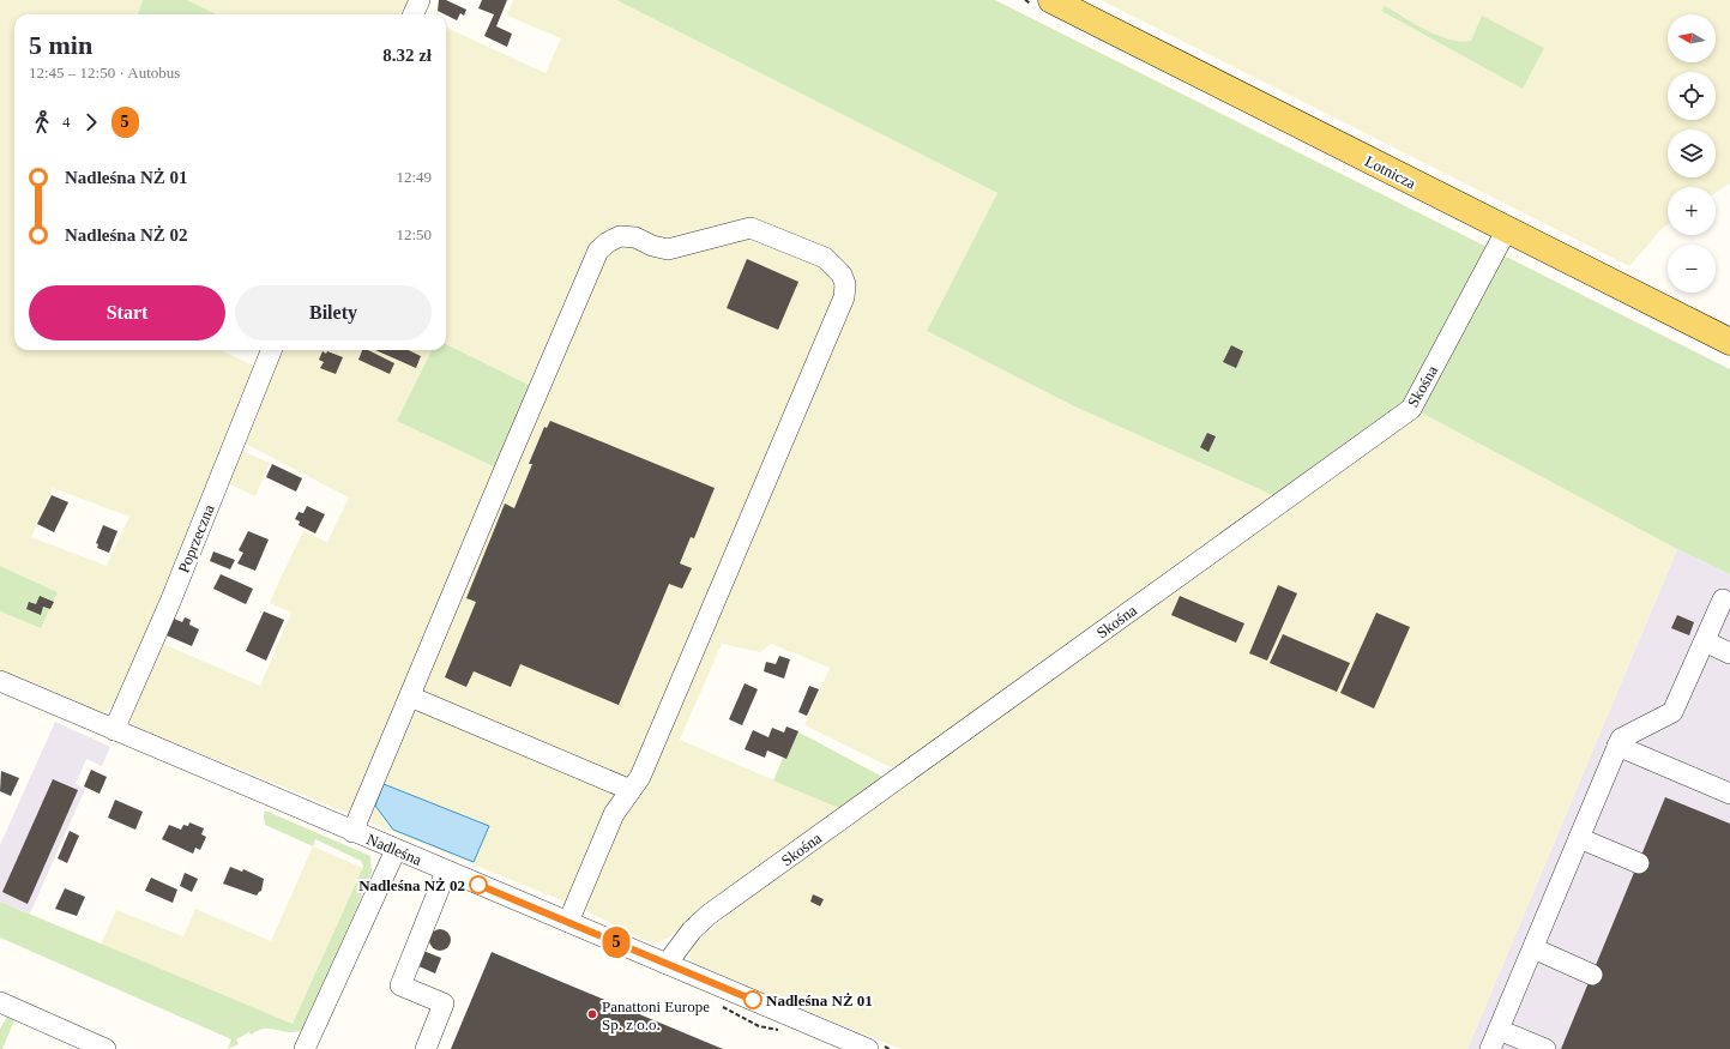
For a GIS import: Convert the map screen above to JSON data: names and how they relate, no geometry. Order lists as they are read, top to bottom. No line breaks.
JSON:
{"streets":{"main road":["Lotnicza"],"street":["Skośna","Poprzeczna","Nadleśna"]},"crossings":[["Lotnicza","Skośna"],["Skośna","Nadleśna"],["Poprzeczna","Nadleśna"]],"places":["Nadleśna NŻ 02","Nadleśna NŻ 01","Panattoni Europe Sp. z o.o."],"lines":["bus line 5"],"north":"left","page":{"on_map":"5","map_buttons":["+","−"],"heading":["5 min","12:45 – 12:50 · Autobus","8.32 zł"],"legs":["4","5"],"list":[{"name":"Nadleśna NŻ 01","value":"12:49"},{"name":"Nadleśna NŻ 02","value":"12:50"}],"buttons":["Start","Bilety"]}}
